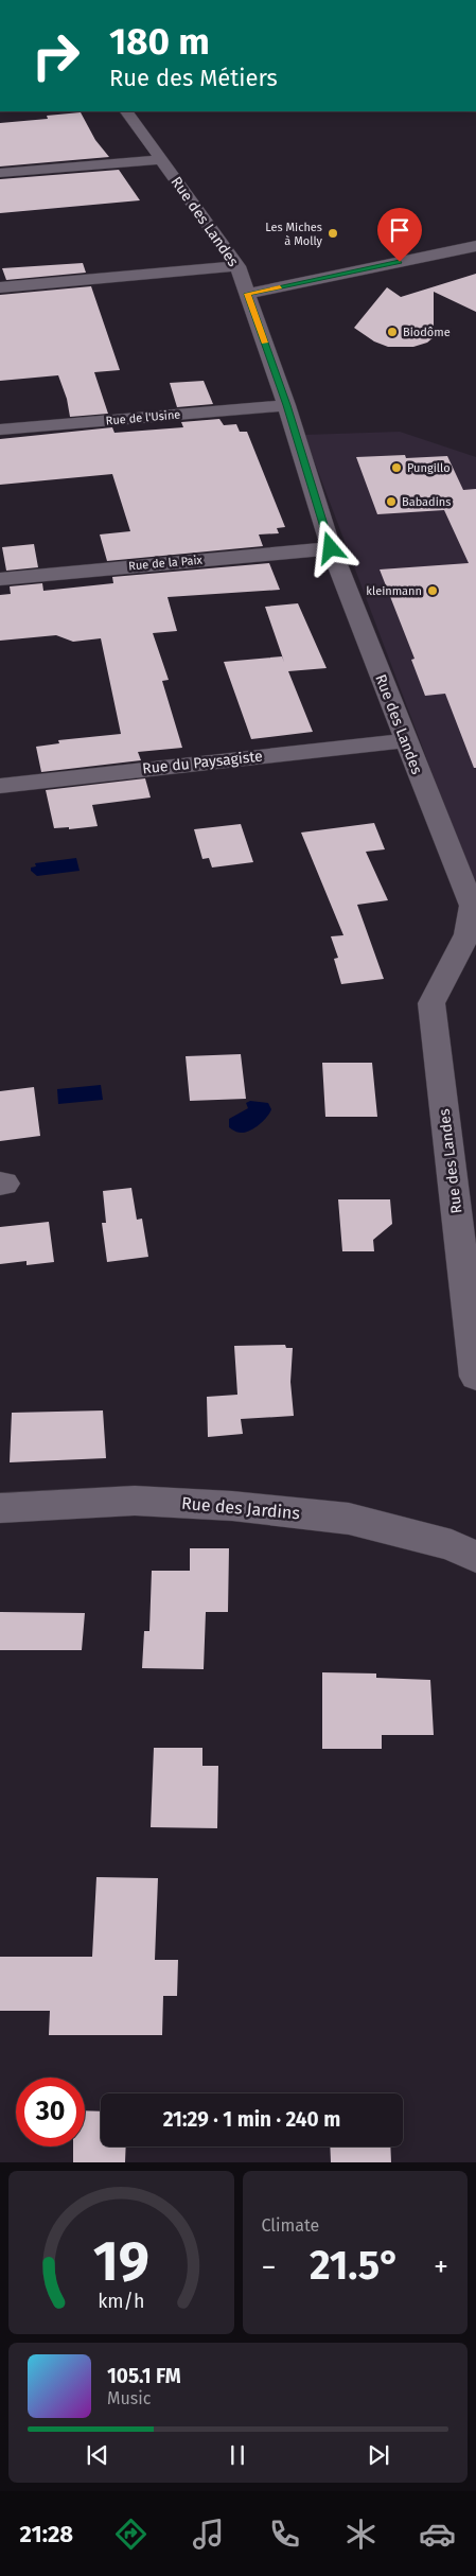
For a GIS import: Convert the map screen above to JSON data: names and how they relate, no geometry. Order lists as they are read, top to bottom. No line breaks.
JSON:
{"streets":{"street":["Rue des Landes","Rue de l'Usine","Rue de la Paix","Rue du Paysagiste","Rue des Jardins"]},"crossings":[["Rue des Landes","Rue de l'Usine"],["Rue des Landes","Rue de la Paix"],["Rue des Landes","Rue du Paysagiste"]],"places":["Les Miches à Molly","Biodôme","Pungillo","Babadins","kleinmann"],"page":{"turn":["180 m","Rue des Métiers"],"limit":"30","trip":"21:29 · 1 min · 240 m","tile":"Climate","heat":["−","21.5°","+"],"song":["105.1 FM","Music"],"tabs":"21:28","gauge":["19","km/h"]}}
